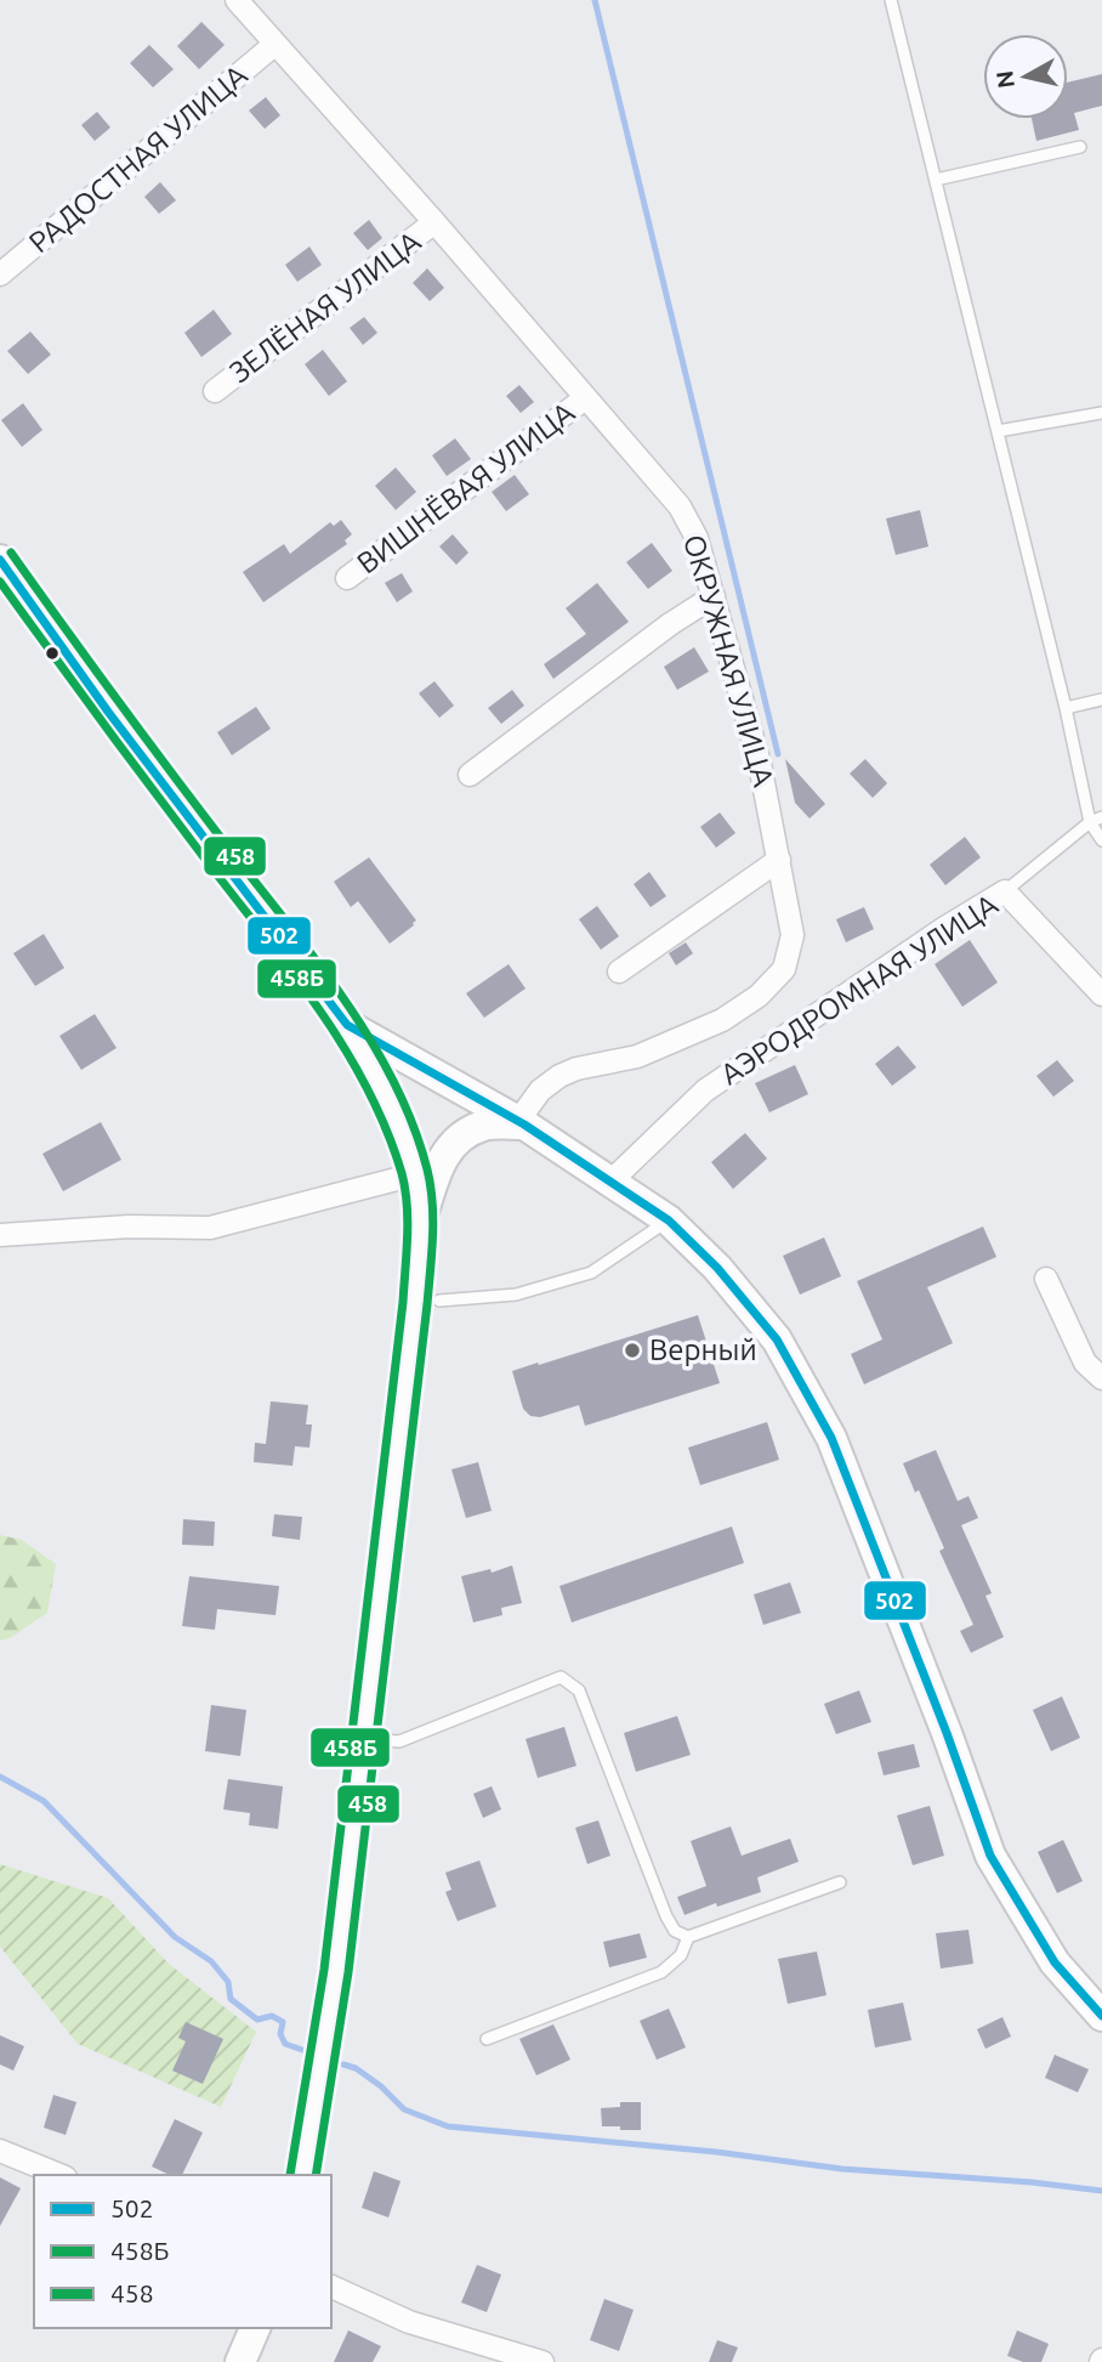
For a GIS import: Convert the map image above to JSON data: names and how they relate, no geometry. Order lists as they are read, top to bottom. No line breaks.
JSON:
{"streets":{"street":["РАДОСТНАЯ УЛИЦА","ЗЕЛЁНАЯ УЛИЦА","ВИШНЁВАЯ УЛИЦА","ОКРУЖНАЯ УЛИЦА","АЭРОДРОМНАЯ УЛИЦА"]},"crossings":[["РАДОСТНАЯ УЛИЦА","ОКРУЖНАЯ УЛИЦА"],["ЗЕЛЁНАЯ УЛИЦА","ОКРУЖНАЯ УЛИЦА"],["ВИШНЁВАЯ УЛИЦА","ОКРУЖНАЯ УЛИЦА"]],"places":["Верный"],"lines":["transit line 458","transit line 502","transit line 458Б"],"legend":["502","458Б","458"],"north":"left"}
